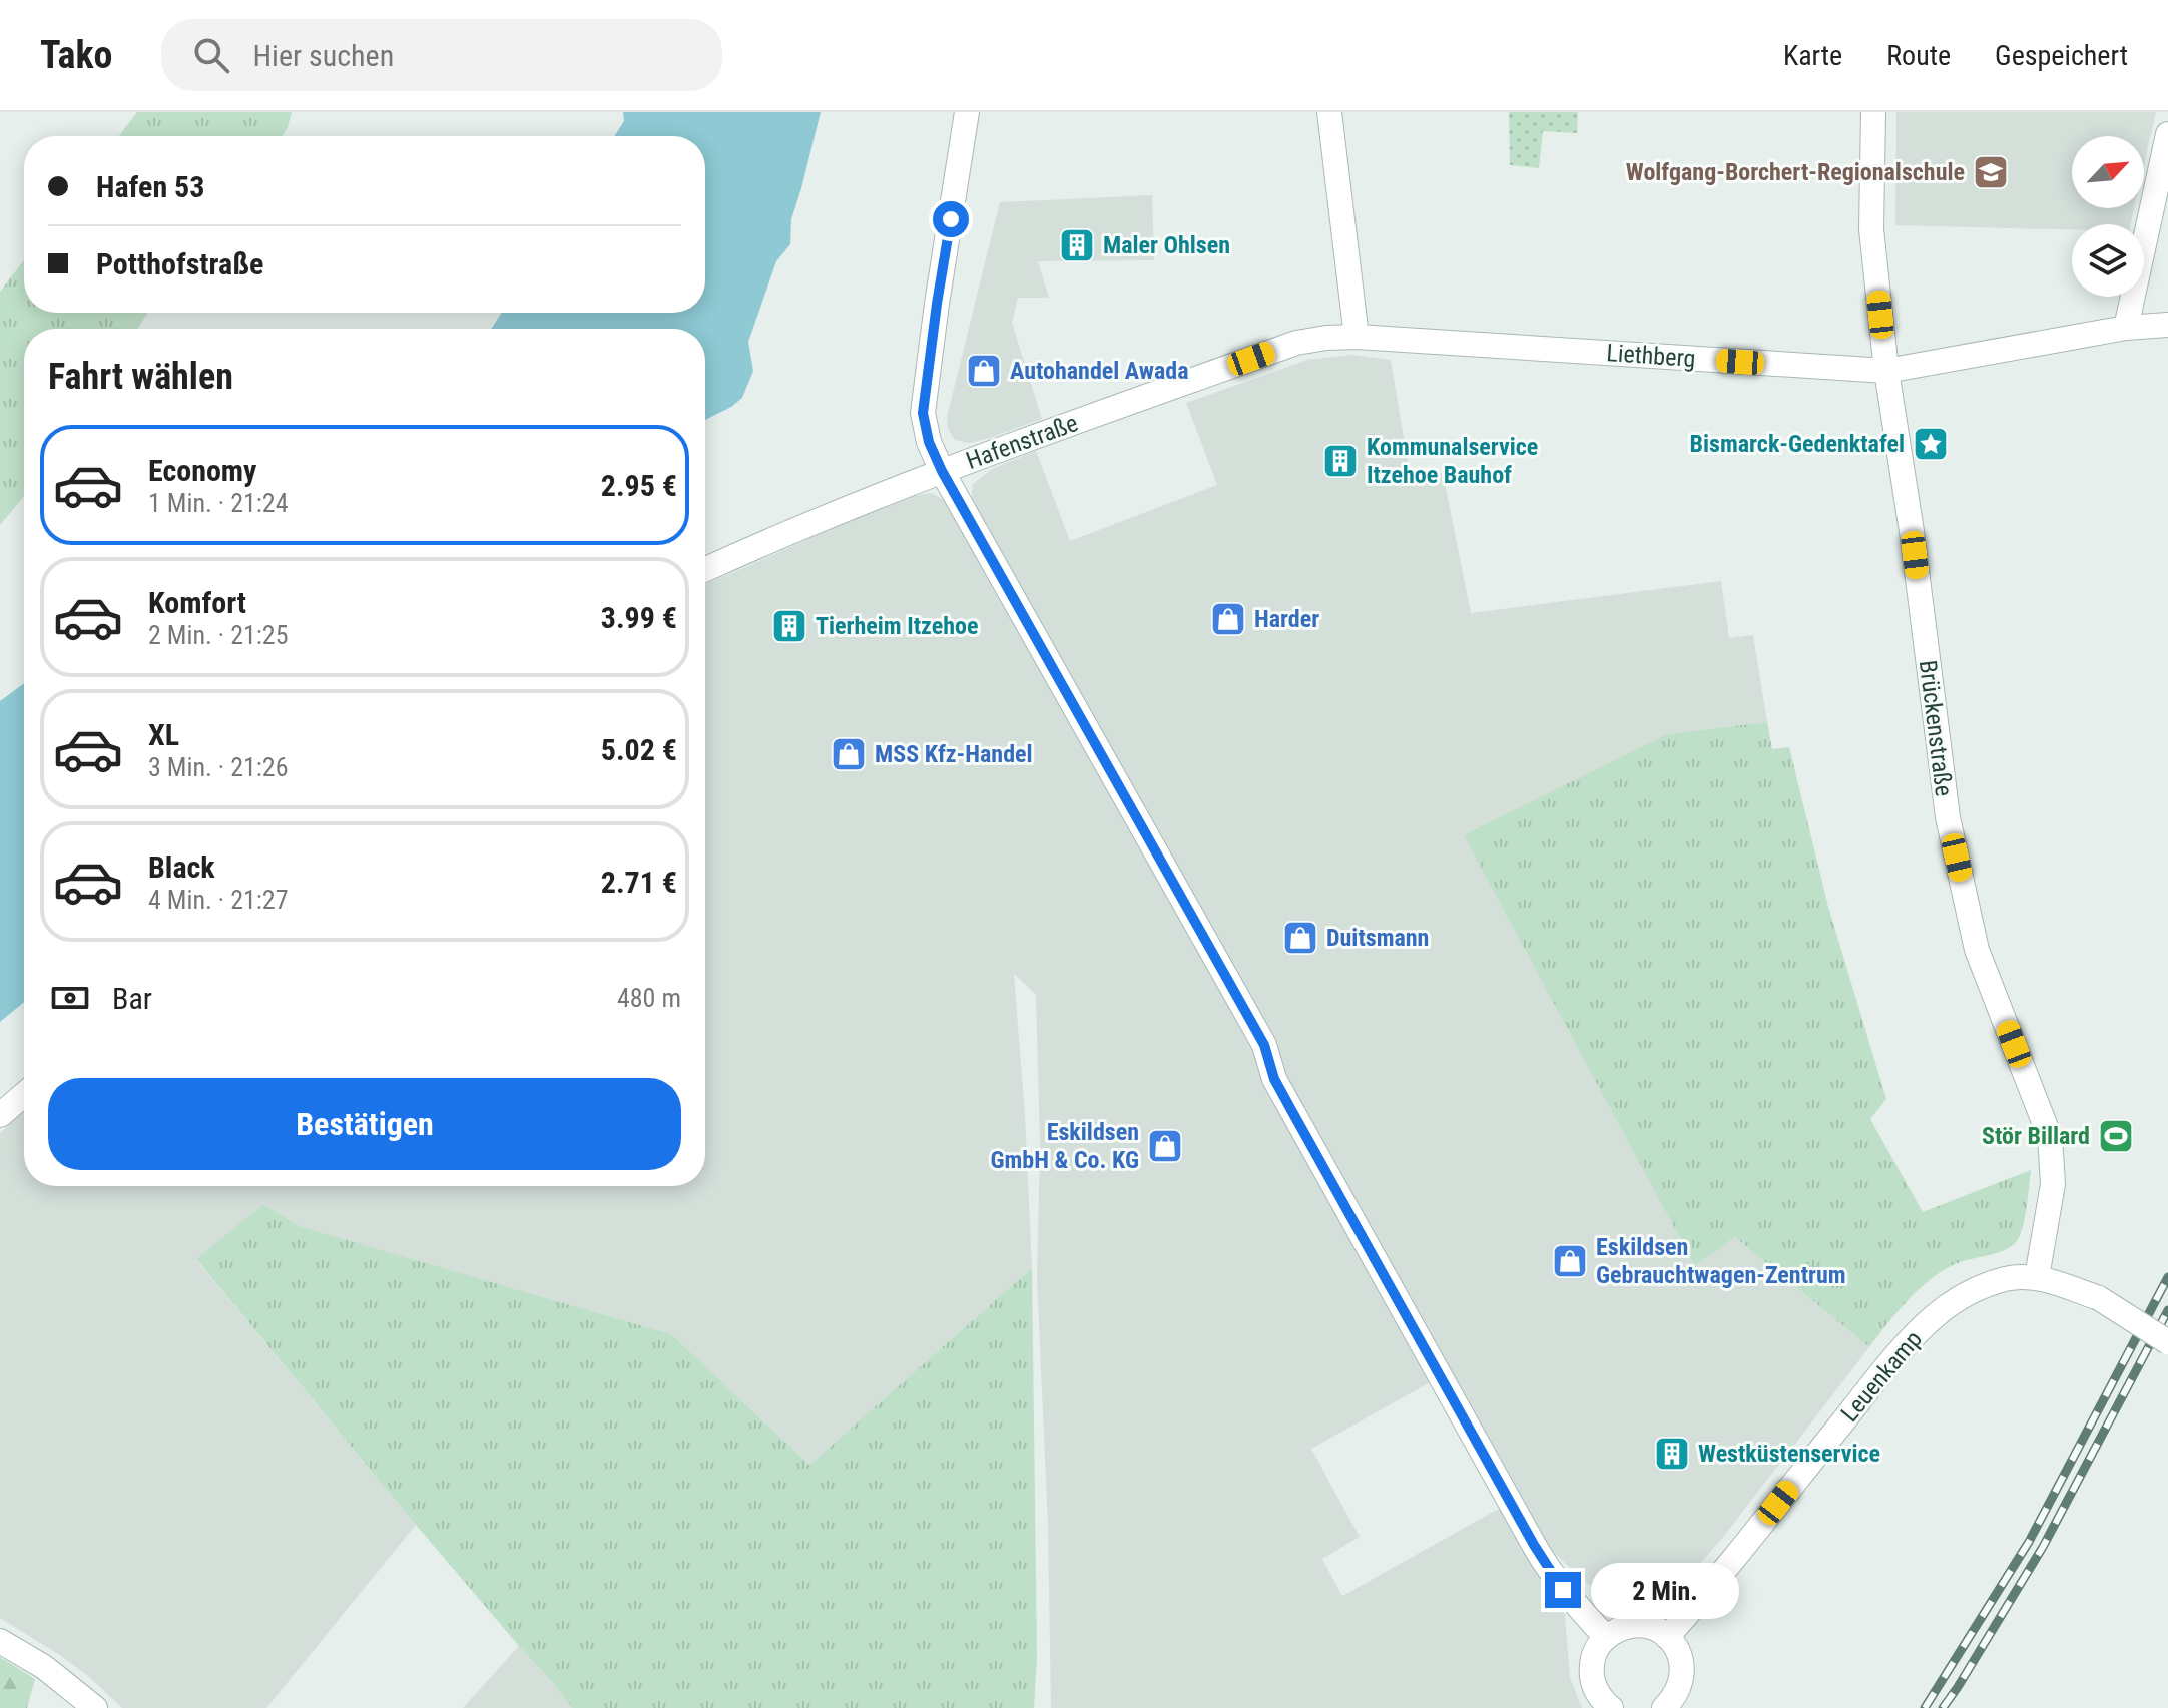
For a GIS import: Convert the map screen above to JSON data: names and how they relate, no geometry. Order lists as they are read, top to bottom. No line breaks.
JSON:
{"streets":{"street":["Liethberg","Hafenstraße","Brückenstraße","Leuenkamp"]},"crossings":[["Liethberg","Hafenstraße"],["Liethberg","Brückenstraße"],["Brückenstraße","Leuenkamp"]],"places":{"school or university":["Wolfgang-Borchert-Regionalschule"],"building":["Maler Ohlsen","Kommunalservice Itzehoe Bauhof","Tierheim Itzehoe","Westküstenservice"],"shop":["Autohandel Awada","Harder","MSS Kfz-Handel","Duitsmann","Eskildsen GmbH & Co. KG","Eskildsen Gebrauchtwagen-Zentrum"],"place":["Bismarck-Gedenktafel"],"sports":["Stör Billard"]},"north":"top right","page":{"header":"Tako","search":"Hier suchen","nav":["Karte","Route","Gespeichert"],"banner":["Hafen 53","Potthofstraße"],"heading":"Fahrt wählen","list":[{"name":"Economy","note":"1 Min. · 21:24","value":"2.95 €"},{"name":"Komfort","note":"2 Min. · 21:25","value":"3.99 €"},{"name":"XL","note":"3 Min. · 21:26","value":"5.02 €"},{"name":"Black","note":"4 Min. · 21:27","value":"2.71 €"}],"pay":["Bar","480 m"],"buttons":"Bestätigen","bubble":"2 Min."}}
